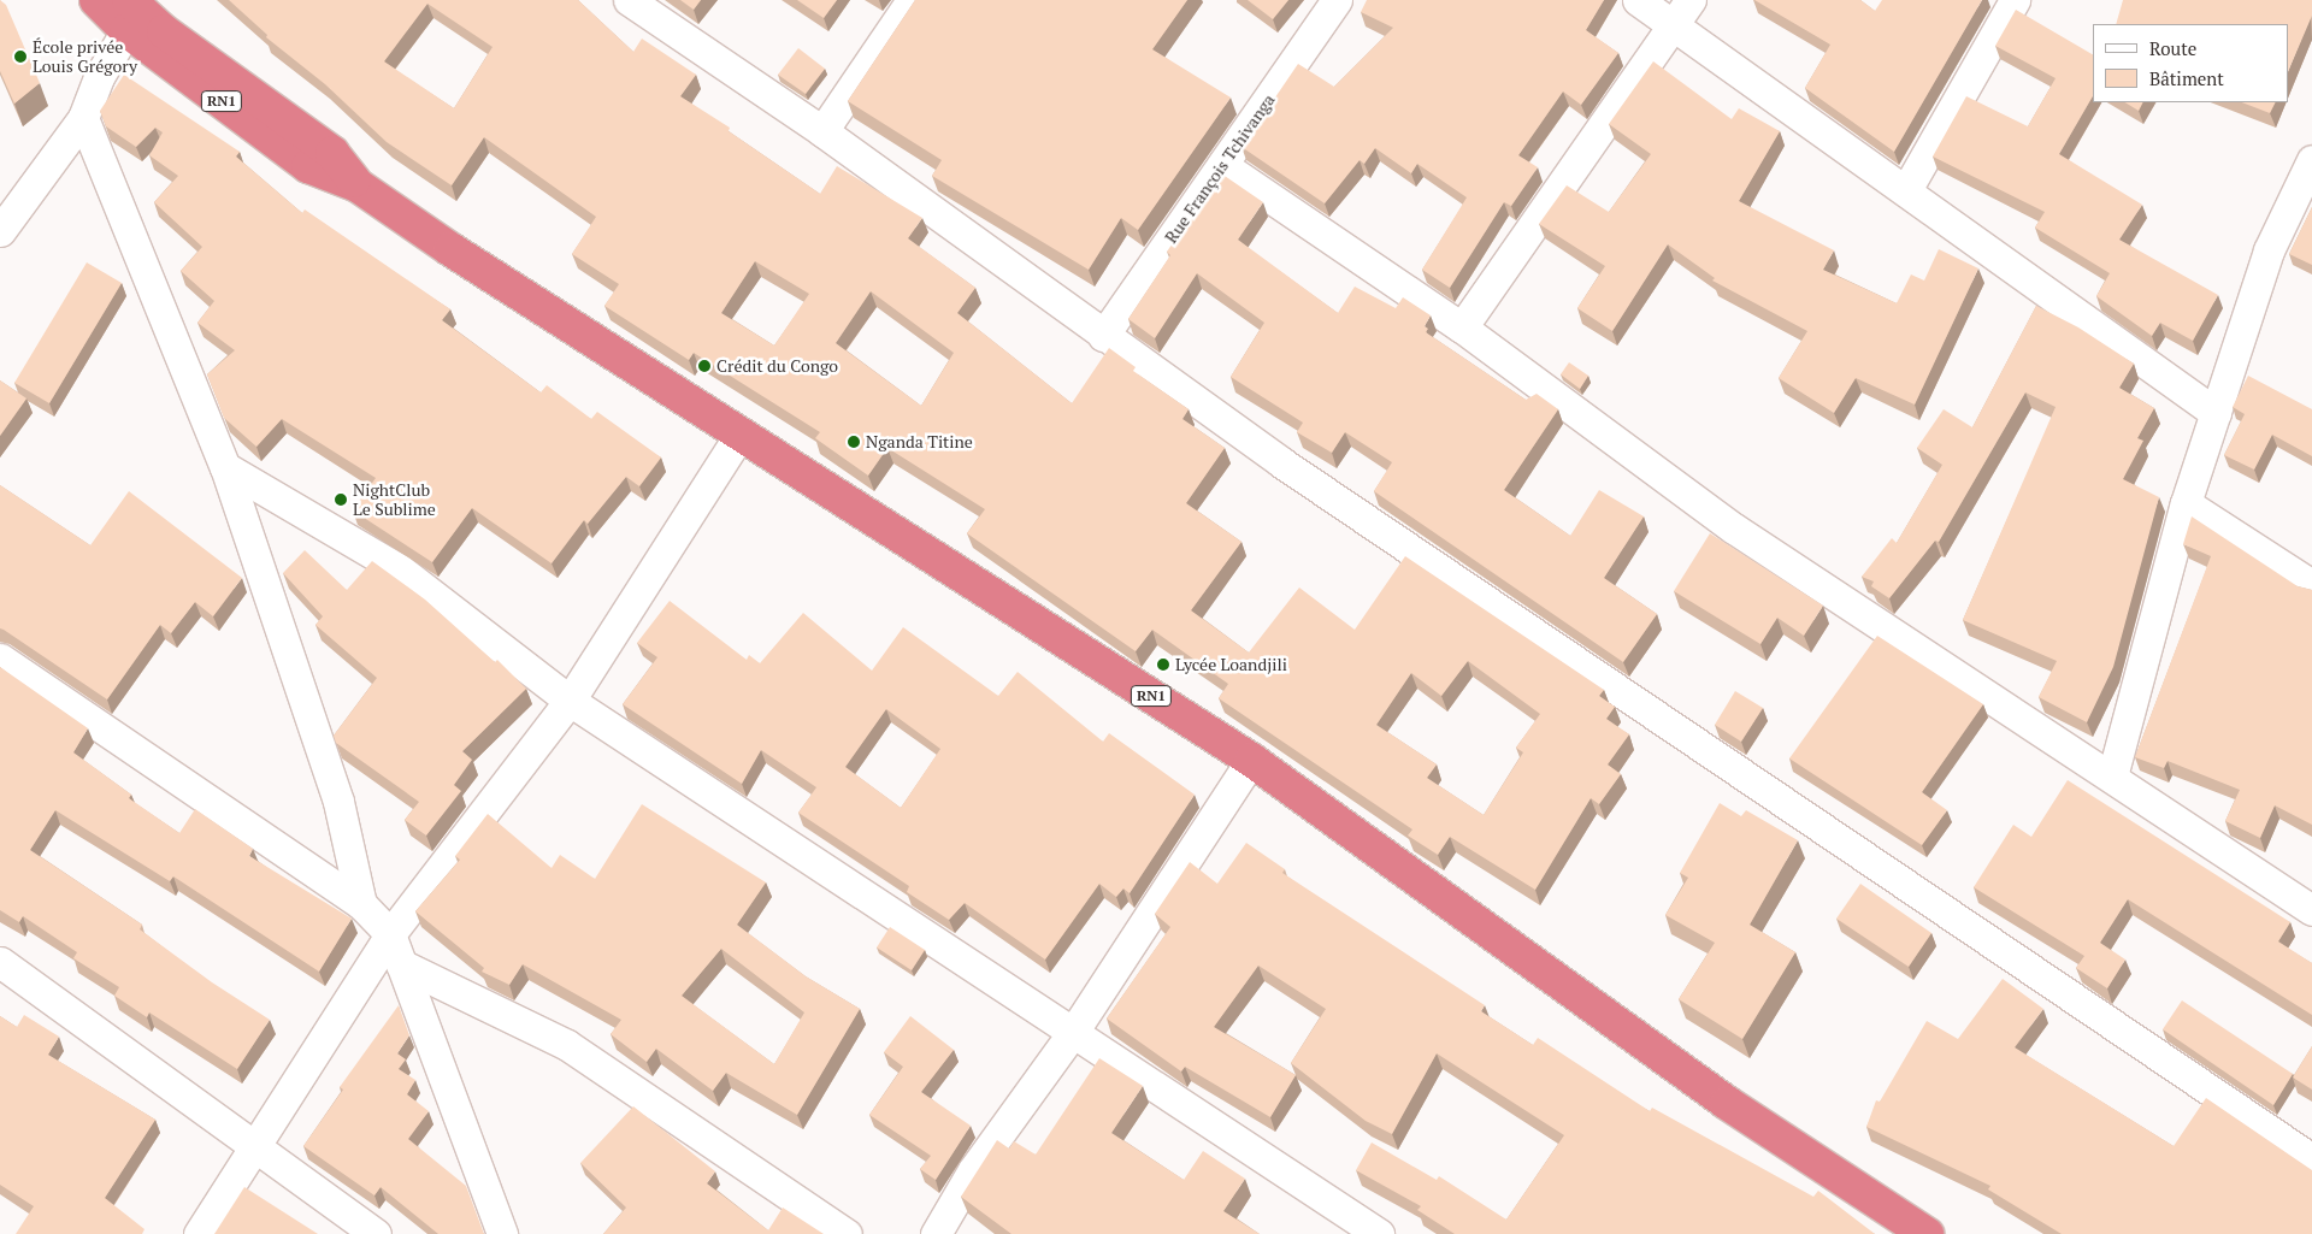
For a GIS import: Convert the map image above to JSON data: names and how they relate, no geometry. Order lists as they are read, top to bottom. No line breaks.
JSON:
{"streets":{"highway":["RN1"],"street":["Rue François Tchivanga"]},"places":["École privée Louis Grégory","Crédit du Congo","Nganda Titine","NightClub Le Sublime","Lycée Loandjili"],"legend":["Route","Bâtiment"]}
